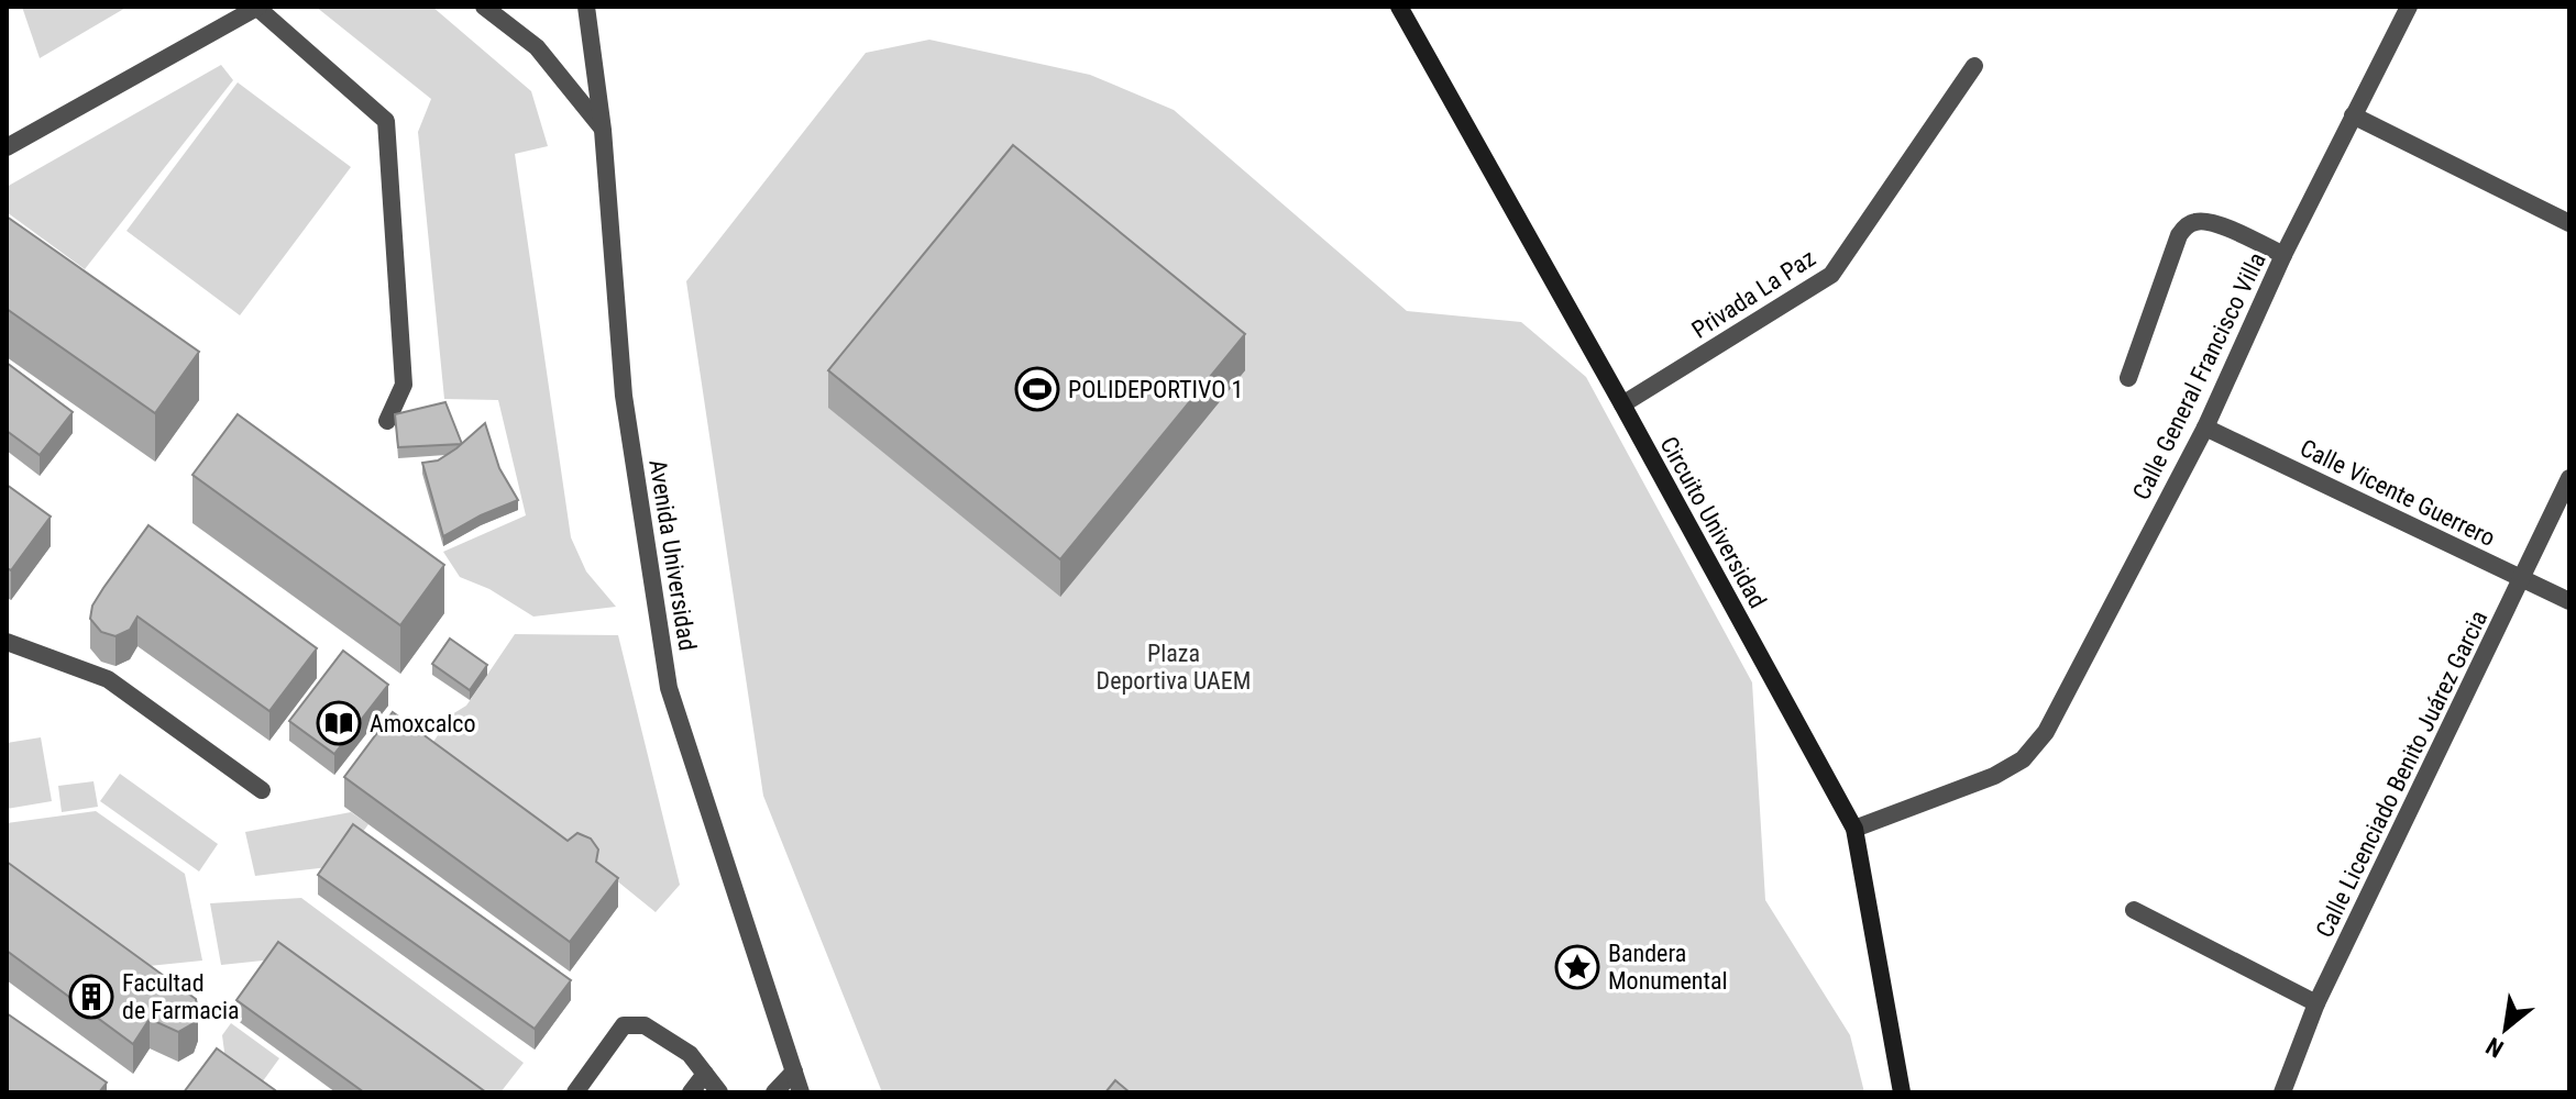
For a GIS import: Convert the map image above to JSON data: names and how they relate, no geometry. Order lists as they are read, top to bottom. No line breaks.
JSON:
{"streets":{"street":["Privada La Paz","Calle General Francisco Villa","Calle Vicente Guerrero","Circuito Universidad","Avenida Universidad","Calle Licenciado Benito Juárez Garcia"]},"crossings":[["Privada La Paz","Circuito Universidad"],["Calle General Francisco Villa","Calle Vicente Guerrero"],["Calle General Francisco Villa","Circuito Universidad"],["Calle Vicente Guerrero","Calle Licenciado Benito Juárez Garcia"]],"parks":["Plaza Deportiva UAEM"],"places":{"sports":["POLIDEPORTIVO 1"],"library":["Amoxcalco"],"place":["Bandera Monumental"],"building":["Facultad de Farmacia"]},"north":"bottom left"}
